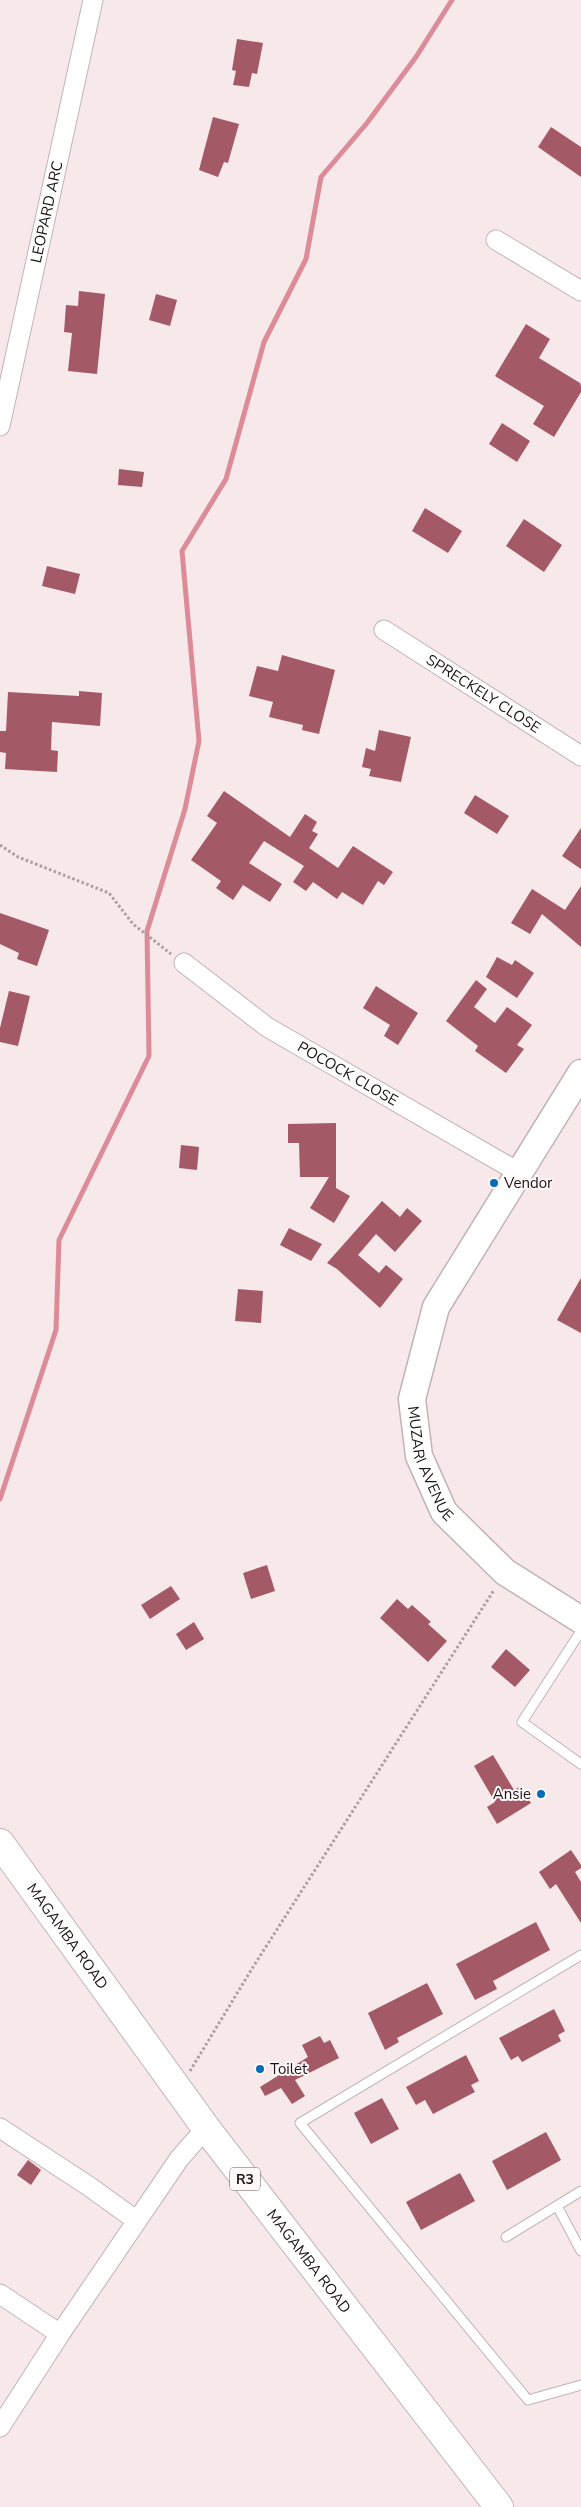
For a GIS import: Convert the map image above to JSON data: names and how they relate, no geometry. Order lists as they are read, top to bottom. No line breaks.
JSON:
{"streets":{"highway":["MAGAMBA ROAD","R3"],"street":["LEOPARD ARC","SPRECKELY CLOSE","POCOCK CLOSE","MUZARI AVENUE"]},"crossings":[["POCOCK CLOSE","MUZARI AVENUE"]],"places":["Vendor","Ansie","Toilet"]}
